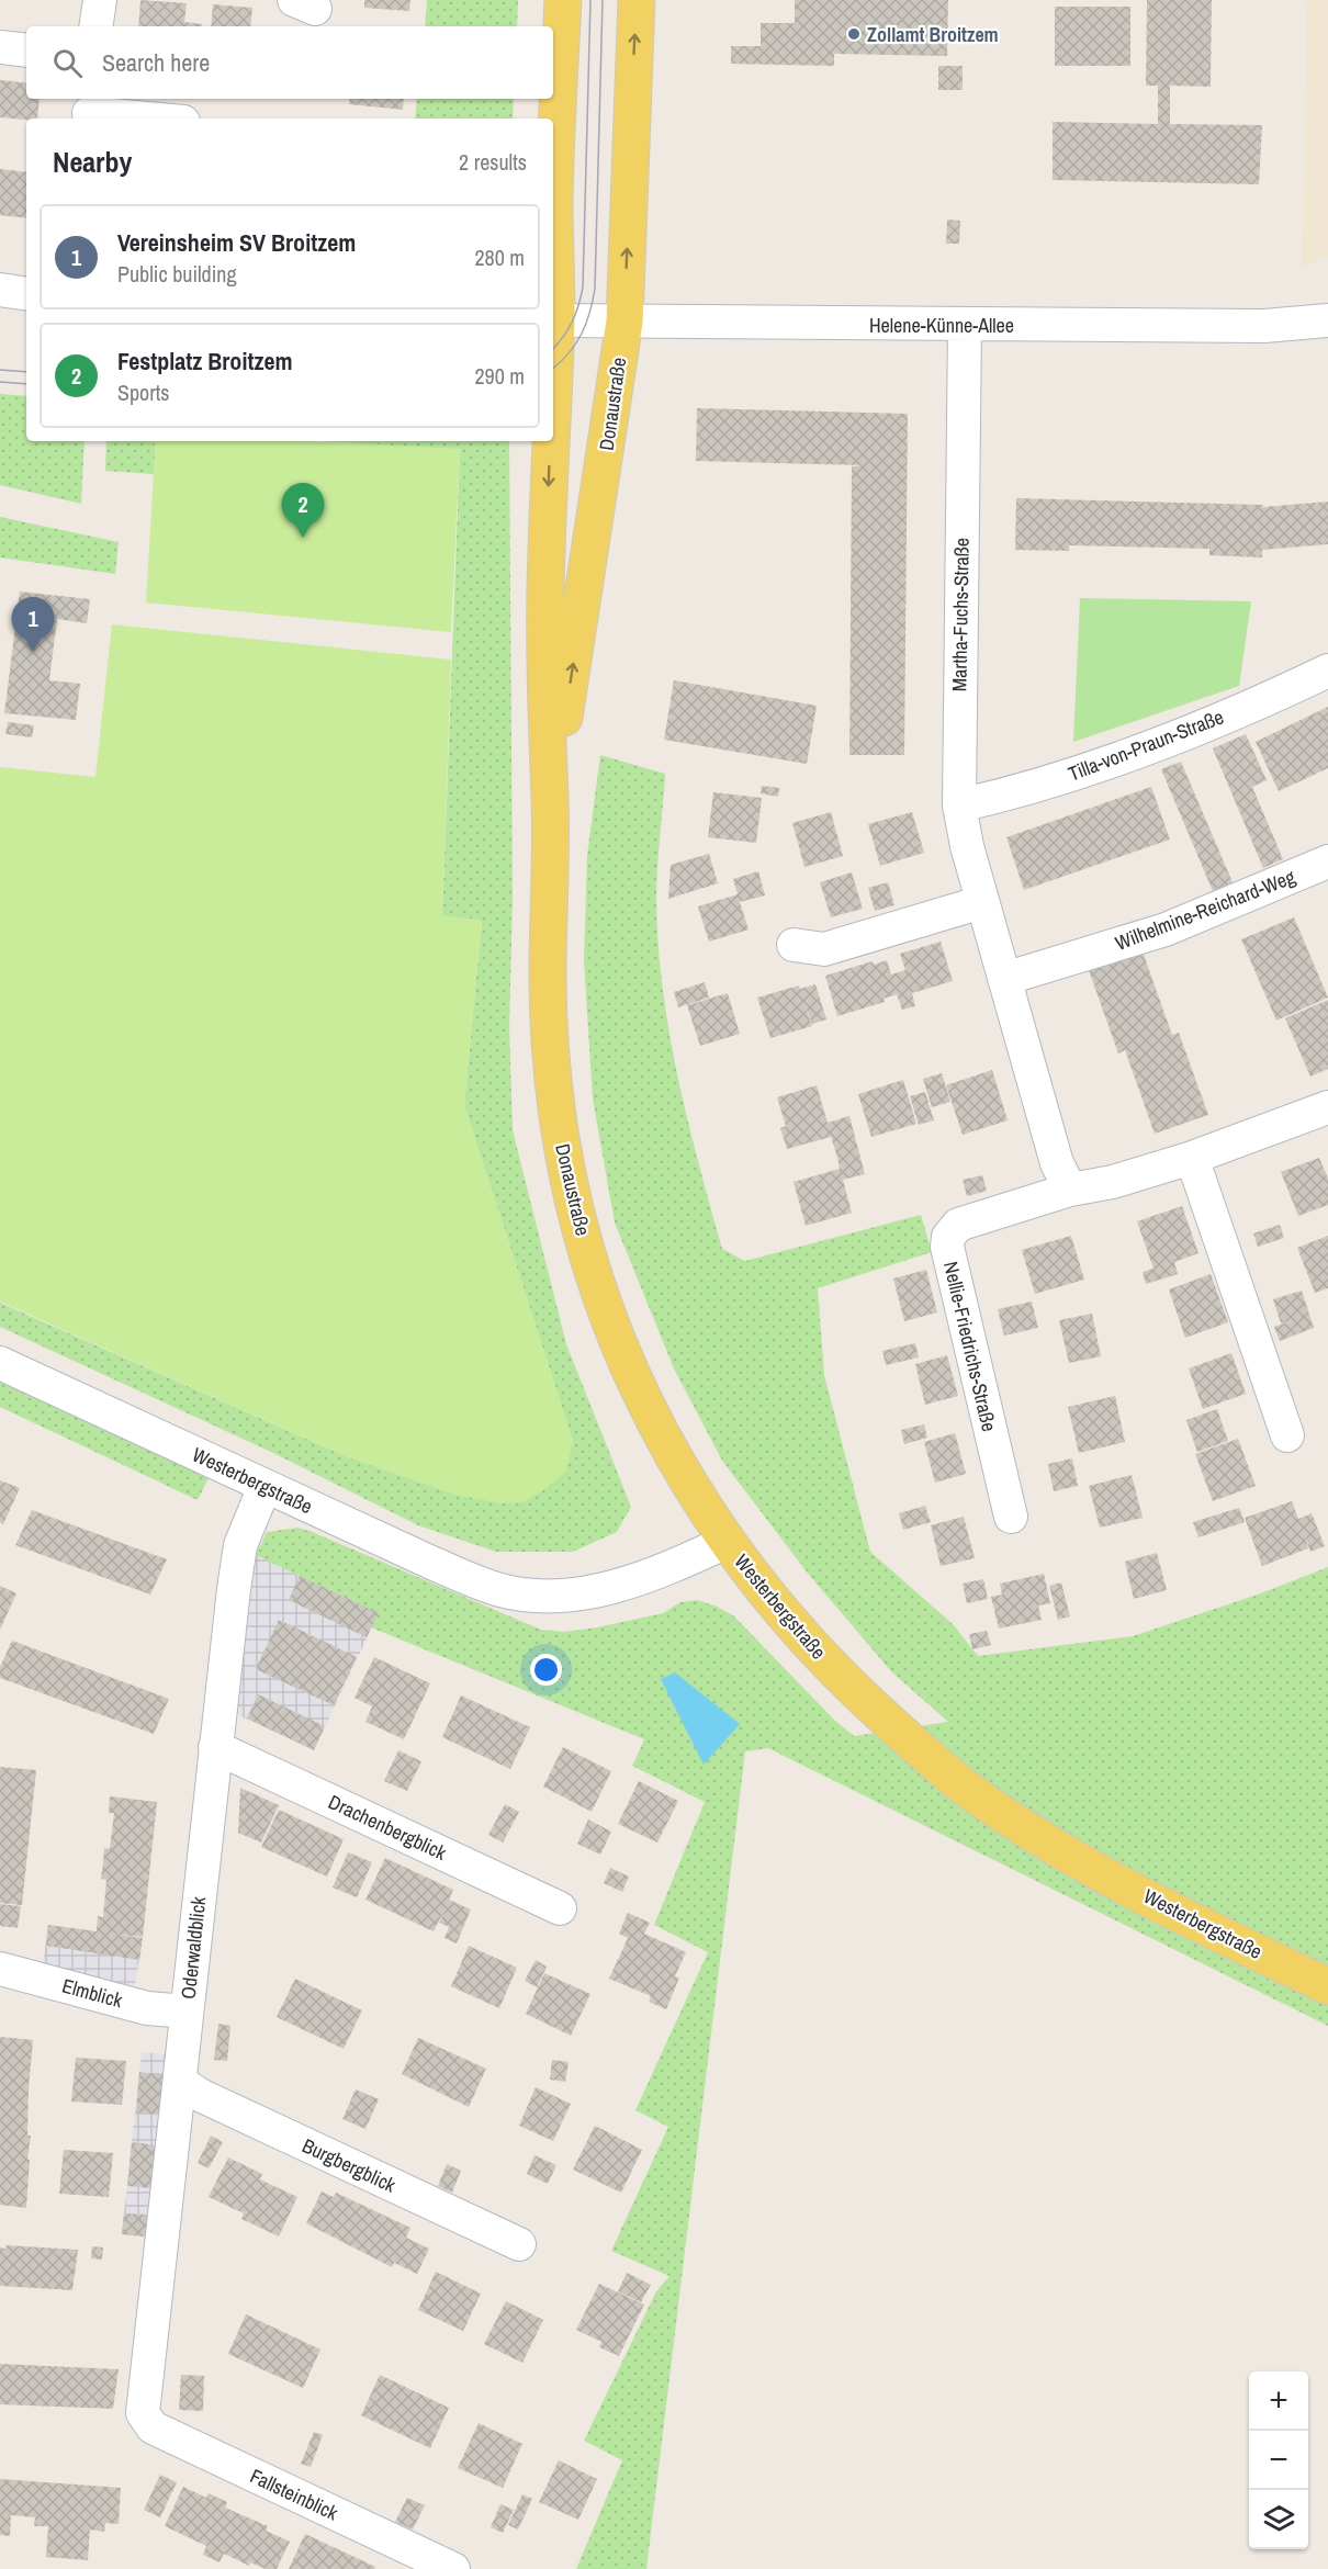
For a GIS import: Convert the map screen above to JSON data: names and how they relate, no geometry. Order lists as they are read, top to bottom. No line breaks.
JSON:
{"streets":{"main road":["Donaustraße","Westerbergstraße"],"street":["Helene-Künne-Allee","Martha-Fuchs-Straße","Tilla-von-Praun-Straße","Wilhelmine-Reichard-Weg","Nellie-Friedrichs-Straße","Drachenbergblick","Oderwaldblick","Elmblick","Burgbergblick","Fallsteinblick"]},"crossings":[["Helene-Künne-Allee","Donaustraße"],["Helene-Künne-Allee","Martha-Fuchs-Straße"],["Donaustraße","Westerbergstraße"],["Martha-Fuchs-Straße","Tilla-von-Praun-Straße"],["Martha-Fuchs-Straße","Wilhelmine-Reichard-Weg"],["Martha-Fuchs-Straße","Nellie-Friedrichs-Straße"],["Westerbergstraße","Oderwaldblick"],["Drachenbergblick","Oderwaldblick"],["Oderwaldblick","Elmblick"],["Oderwaldblick","Burgbergblick"],["Oderwaldblick","Fallsteinblick"]],"places":["Zollamt Broitzem"],"page":{"search":"Search here","heading":["Nearby","2 results"],"list":[{"mark":"1","name":"Vereinsheim SV Broitzem","note":"Public building","value":"280 m"},{"mark":"2","name":"Festplatz Broitzem","note":"Sports","value":"290 m"}],"pins":["2","1"],"map_buttons":["+","−"]}}
